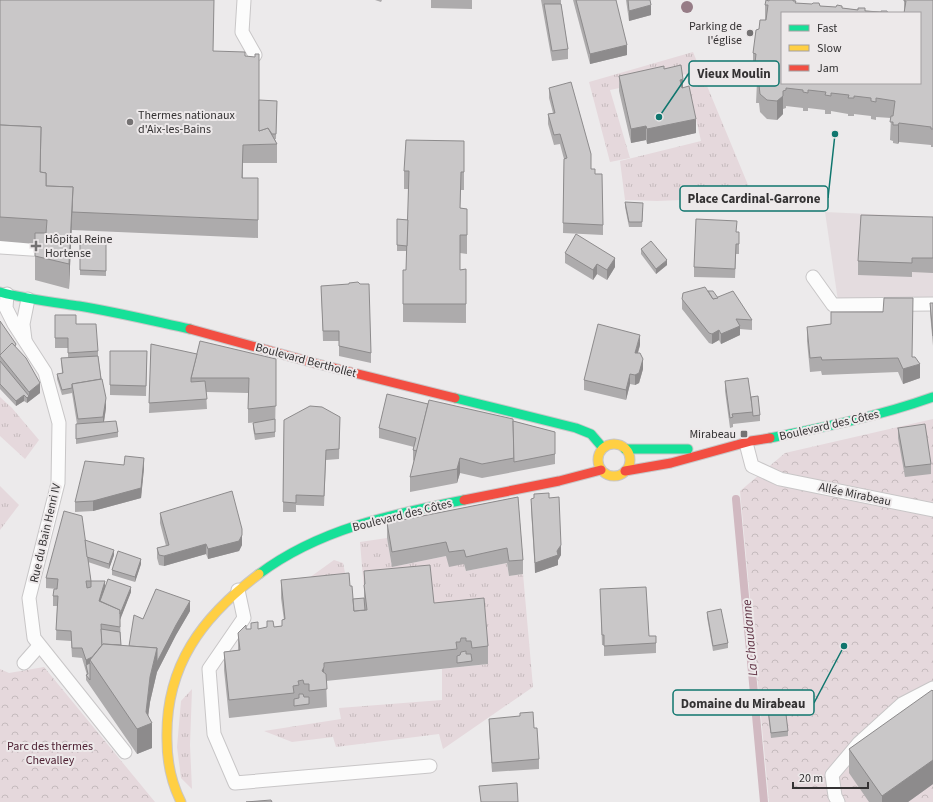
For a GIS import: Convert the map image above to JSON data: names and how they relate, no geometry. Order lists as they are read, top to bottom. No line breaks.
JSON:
{"streets":{"main road":["Boulevard Berthollet","Boulevard des Côtes"],"lane":["Allée Mirabeau","Rue du Bain Henri IV"]},"crossings":[["Boulevard Berthollet","Boulevard des Côtes"],["Boulevard Berthollet","Rue du Bain Henri IV"],["Boulevard des Côtes","Allée Mirabeau"]],"water":["La Chaudanne"],"parks":["Parc des thermes Chevalley"],"places":{"other":["Parking de l'église","Vieux Moulin","Thermes nationaux d'Aix-les-Bains","Place Cardinal-Garrone","Domaine du Mirabeau"],"health":["Hôpital Reine Hortense"],"transit":["Mirabeau"]},"legend":["Fast","Slow","Jam"],"scale_bar":"20 m"}
